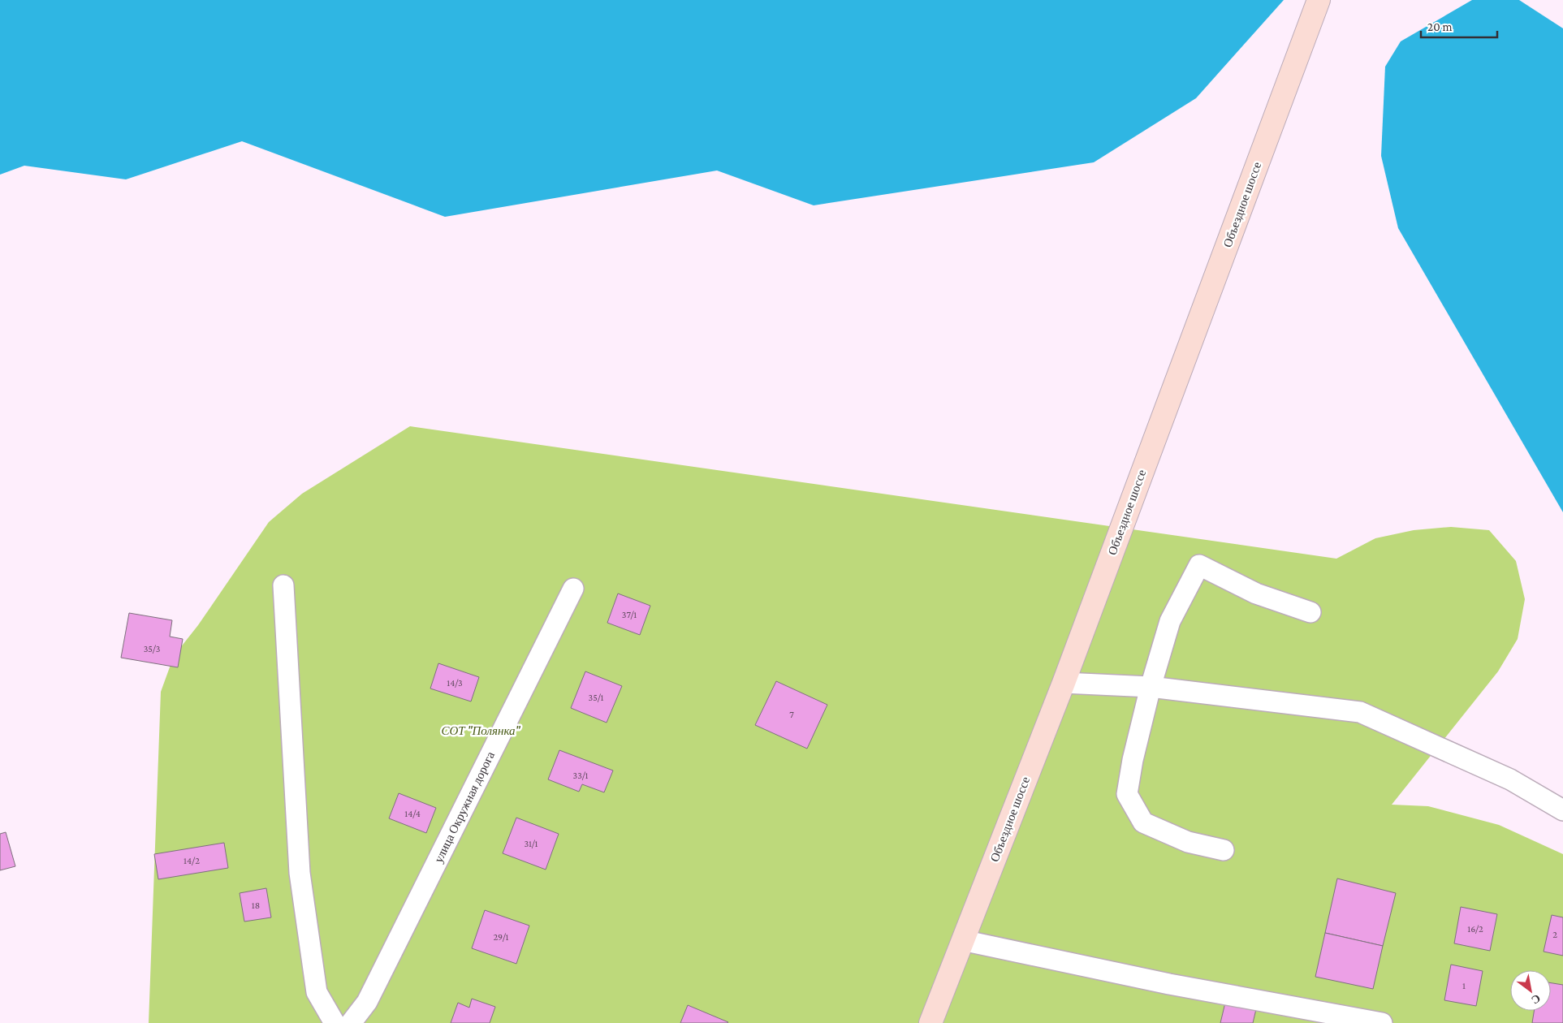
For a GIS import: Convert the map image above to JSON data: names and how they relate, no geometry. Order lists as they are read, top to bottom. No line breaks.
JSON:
{"streets":{"main road":["Объездное шоссе"],"street":["улица Окружная дорога"]},"parks":["СОТ \"Полянка\""],"house_numbers":["37/1","35/3","14/3","35/1","7","33/1","14/4","31/1","14/2","18","16/2","2","29/1","1"],"scale_bar":"20 m","north":"bottom right"}
